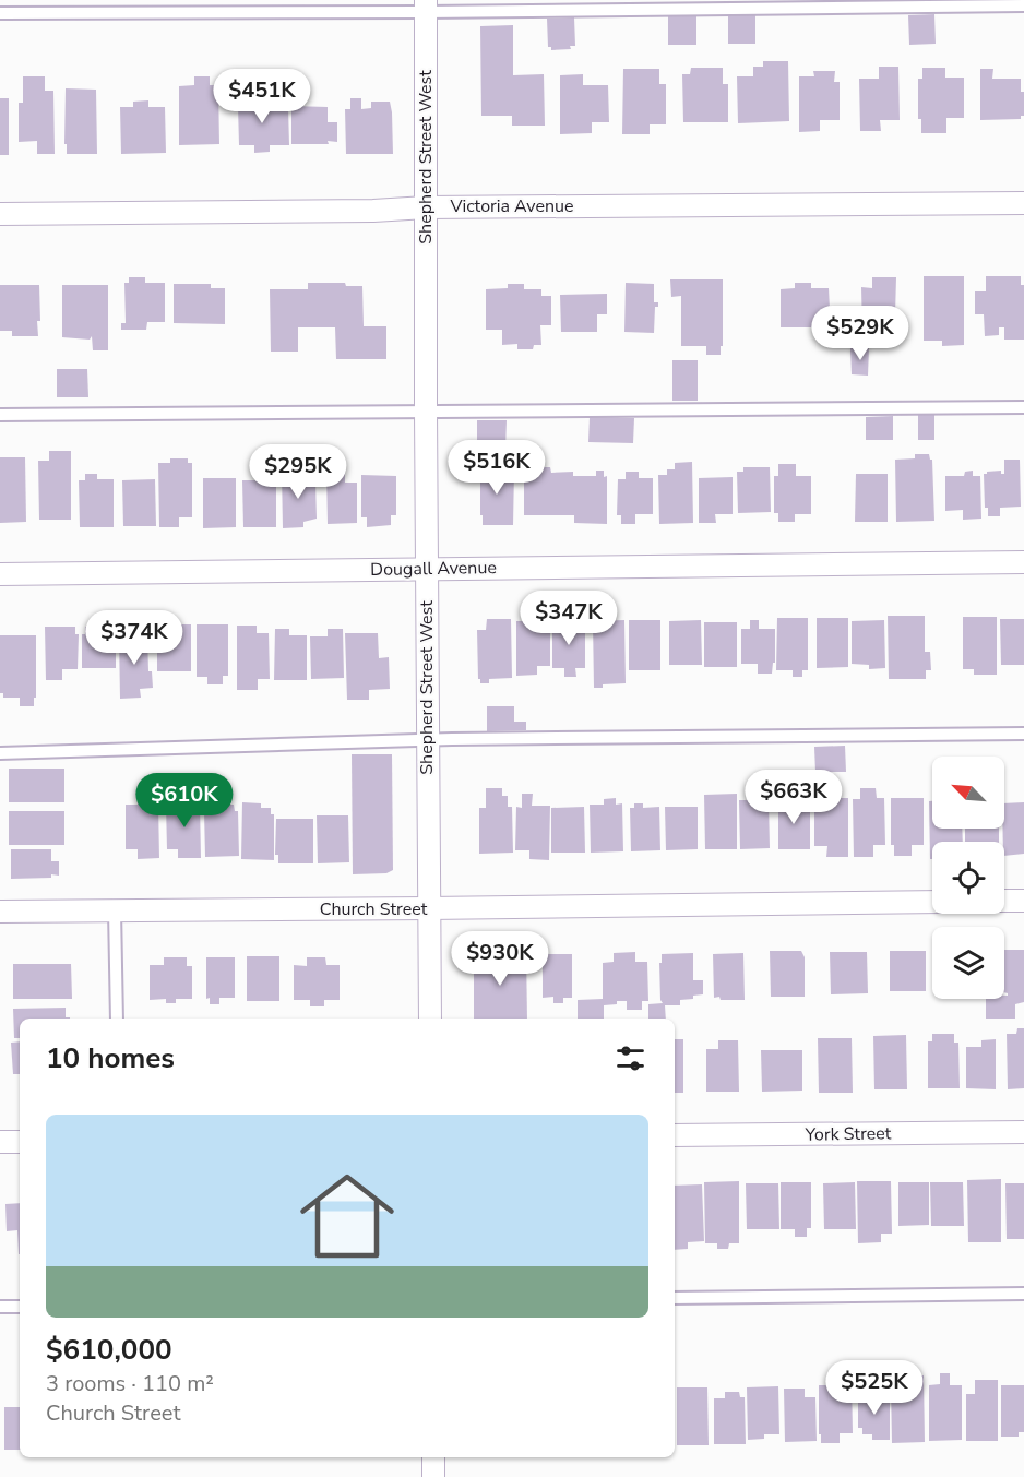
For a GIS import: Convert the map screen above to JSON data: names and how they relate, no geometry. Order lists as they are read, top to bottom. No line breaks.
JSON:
{"streets":{"street":["Shepherd Street West","Victoria Avenue","Dougall Avenue","Church Street","York Street"]},"crossings":[["Shepherd Street West","Victoria Avenue"],["Shepherd Street West","Dougall Avenue"],["Shepherd Street West","Church Street"]],"north":"top left","page":{"price":["$451K","$529K","$516K","$295K","$347K","$374K","$663K","$610K","$930K","$525K"],"heading":"10 homes","list":[{"name":"$610,000","note":"3 rooms · 110 m² · Church Street"}]}}
